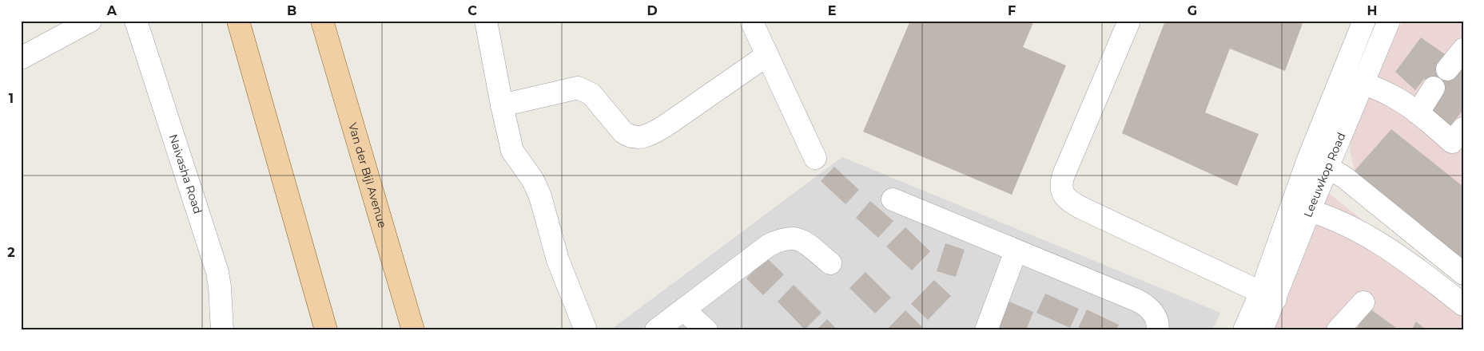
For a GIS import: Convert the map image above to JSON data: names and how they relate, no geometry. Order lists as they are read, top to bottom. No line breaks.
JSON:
{"streets":{"main road":["Van der Bijl Avenue"],"street":["Naivasha Road","Leeuwkop Road"]},"grid":{"columns":["A","B","C","D","E","F","G","H"],"rows":["1","2"]}}
